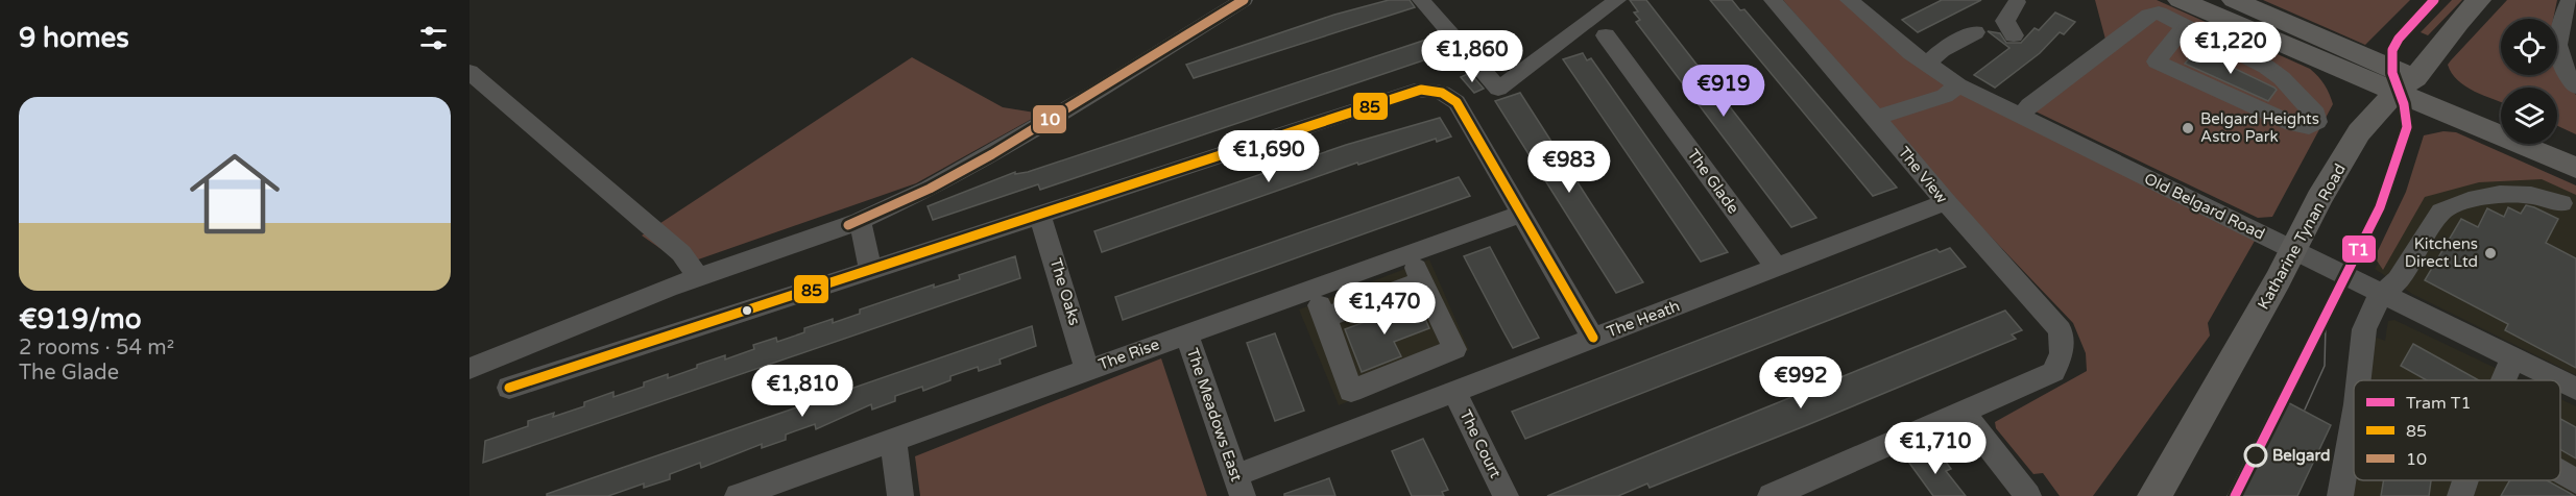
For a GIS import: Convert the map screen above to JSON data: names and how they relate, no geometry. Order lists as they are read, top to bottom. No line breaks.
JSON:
{"streets":{"main road":["Katharine Tynan Road"],"street":["The View","The Glade","Old Belgard Road","The Oaks","The Heath","The Rise","The Meadows East","The Court"]},"crossings":[["The View","The Heath"],["The Glade","The Heath"],["Old Belgard Road","Katharine Tynan Road"],["The Oaks","The Rise"],["The Heath","The Meadows East"],["The Heath","The Court"],["The Rise","The Meadows East"]],"places":["Belgard Heights Astro Park","Kitchens Direct Ltd","Belgard"],"lines":["tram line T1","transit line 10","transit line 85"],"legend":["Tram T1","85","10"],"page":{"heading":"9 homes","price":["€1,220","€1,860","€919","€1,690","€983","€1,470","€992","€1,810","€1,710"],"list":[{"name":"€919/mo","note":"2 rooms · 54 m² · The Glade"}]}}
